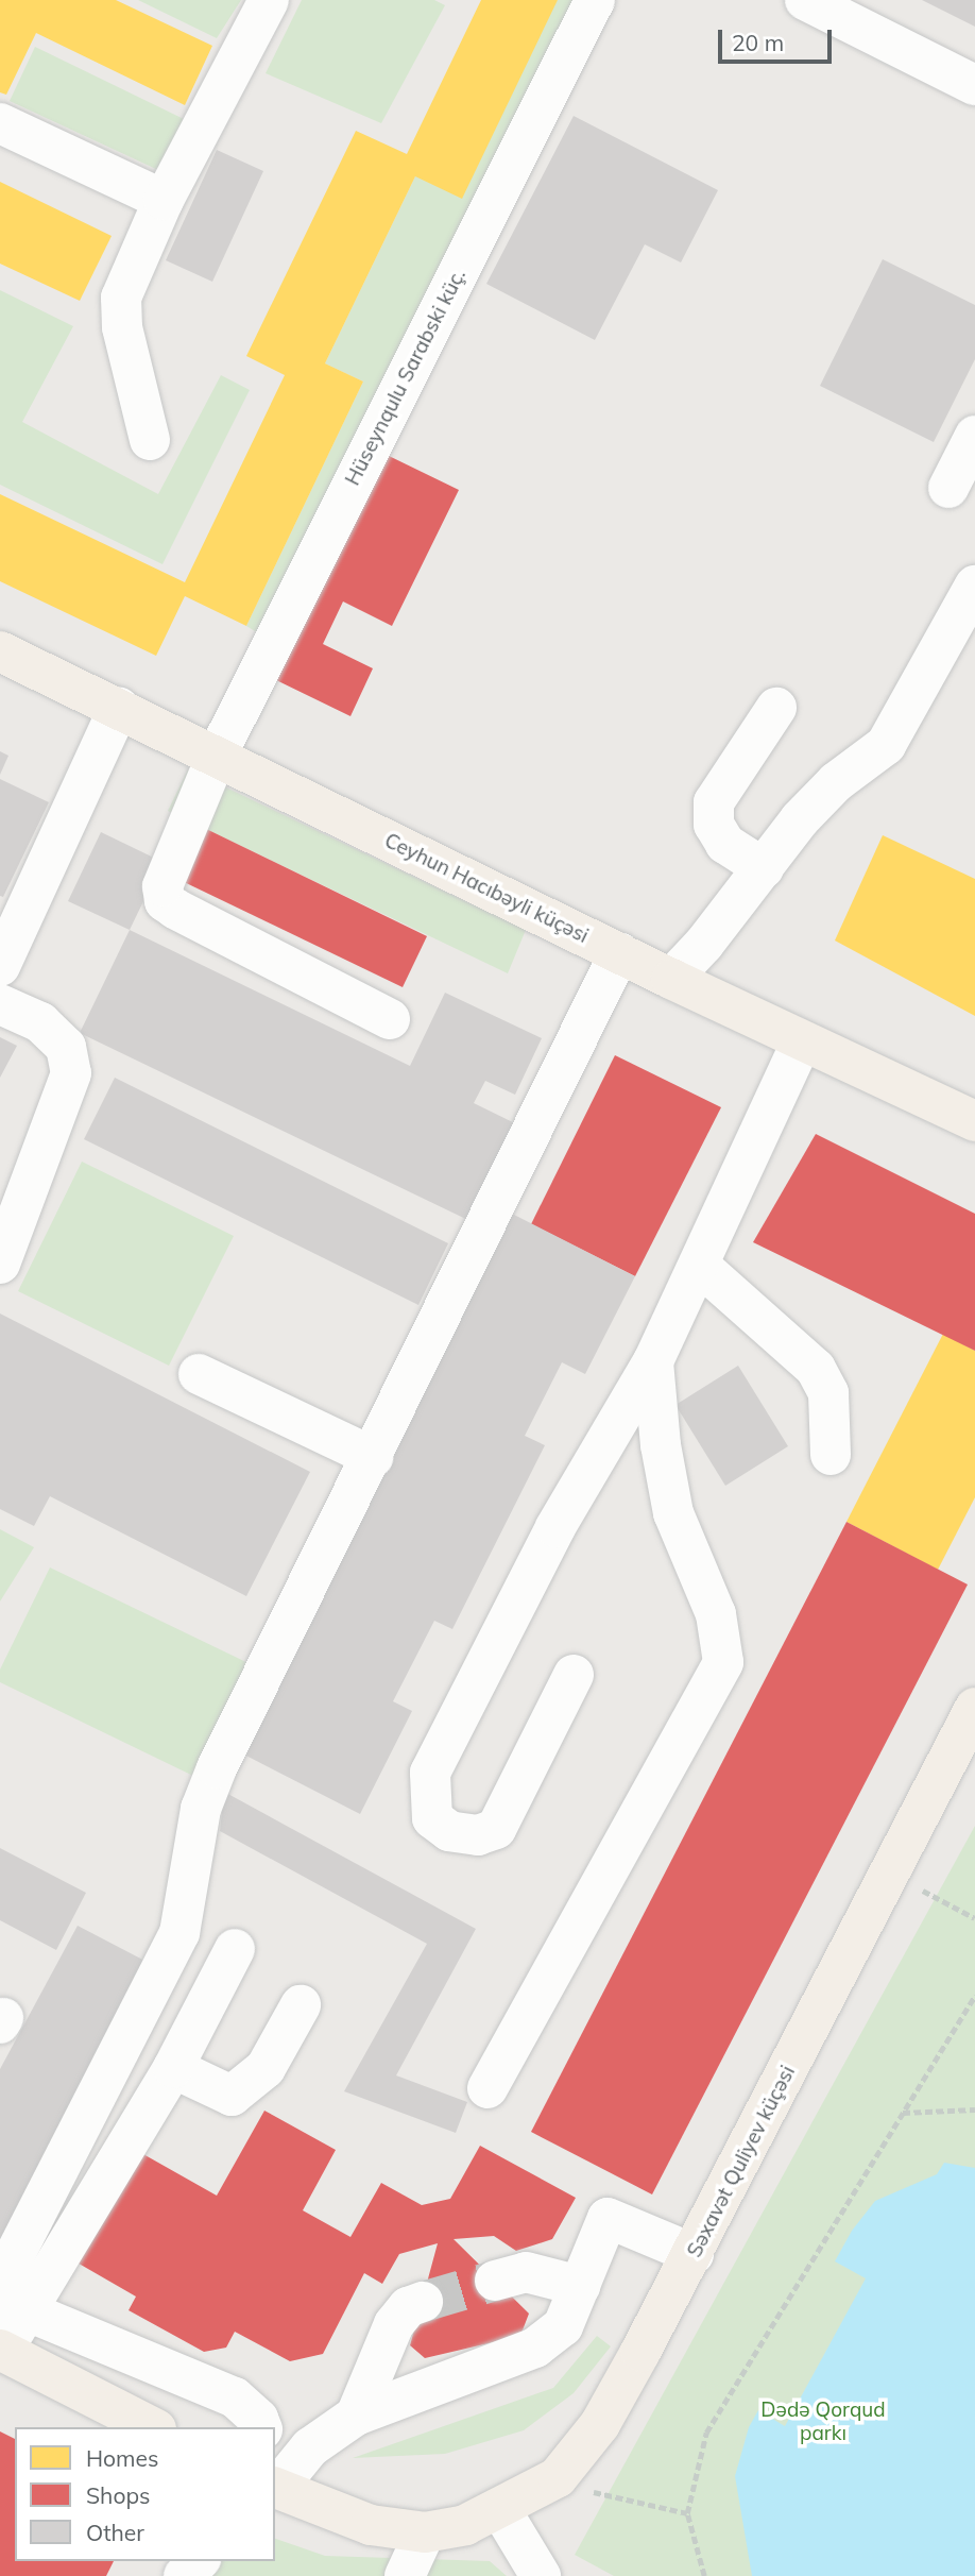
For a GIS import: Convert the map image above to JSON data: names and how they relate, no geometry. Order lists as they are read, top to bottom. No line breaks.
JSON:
{"streets":{"main road":["Ceyhun Hacıbəyli küçəsi","Səxavət Quliyev küçəsi"],"street":["Hüseynqulu Sarabski küç."]},"crossings":[["Hüseynqulu Sarabski küç.","Ceyhun Hacıbəyli küçəsi"]],"parks":["Dədə Qorqud parkı"],"legend":["Homes","Shops","Other"],"scale_bar":"20 m"}
